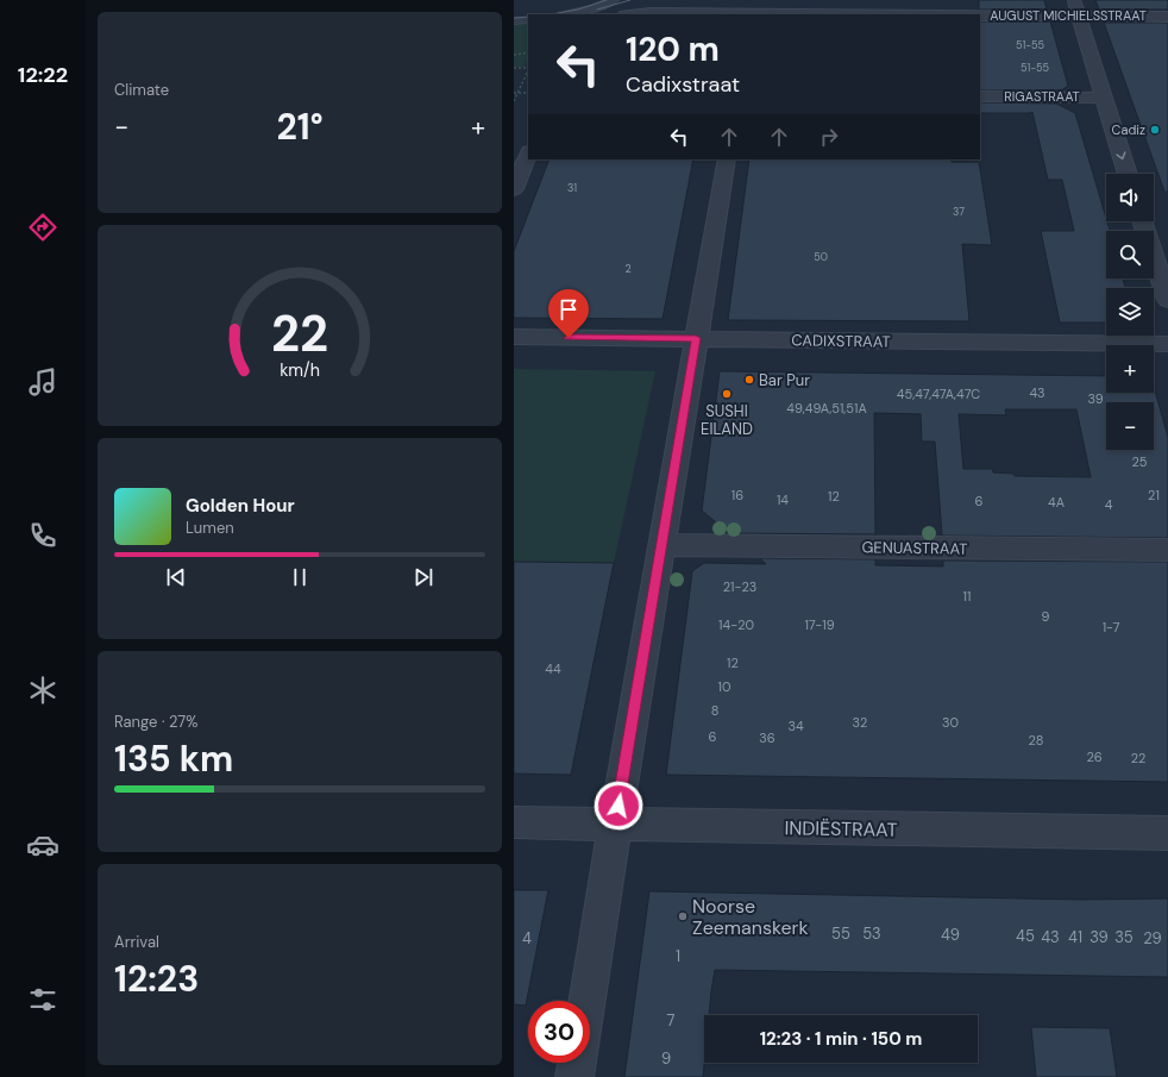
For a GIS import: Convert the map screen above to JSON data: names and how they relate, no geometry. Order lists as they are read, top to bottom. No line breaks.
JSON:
{"streets":{"street":["AUGUST MICHIELSSTRAAT","RIGASTRAAT","CADIXSTRAAT","GENUASTRAAT","INDIËSTRAAT"]},"places":["Cadiz","Bar Pur","SUSHI EILAND","Noorse Zeemanskerk"],"house_numbers":["51-55","51-55","31","37","50","2","43","45,47,47A,47C","39","49,49A,51,51A","25","16","21","12","14","6","4A","4","21-23","11","9","14-20","17-19","1-7","12","44","10","8","32","30","34","6","36","28","26","22","55","53","49","45","43","41","39","35","4","29","1","7","9"],"page":{"tabs":"12:22","tile":["Climate",["Range · 27%","135 km"],["Arrival","12:23"]],"turn":["120 m","Cadixstraat"],"heat":["−","21°","+"],"map_buttons":["+","−"],"song":["Golden Hour","Lumen"],"limit":"30","trip":"12:23 · 1 min · 150 m","gauge":["22","km/h"]}}
